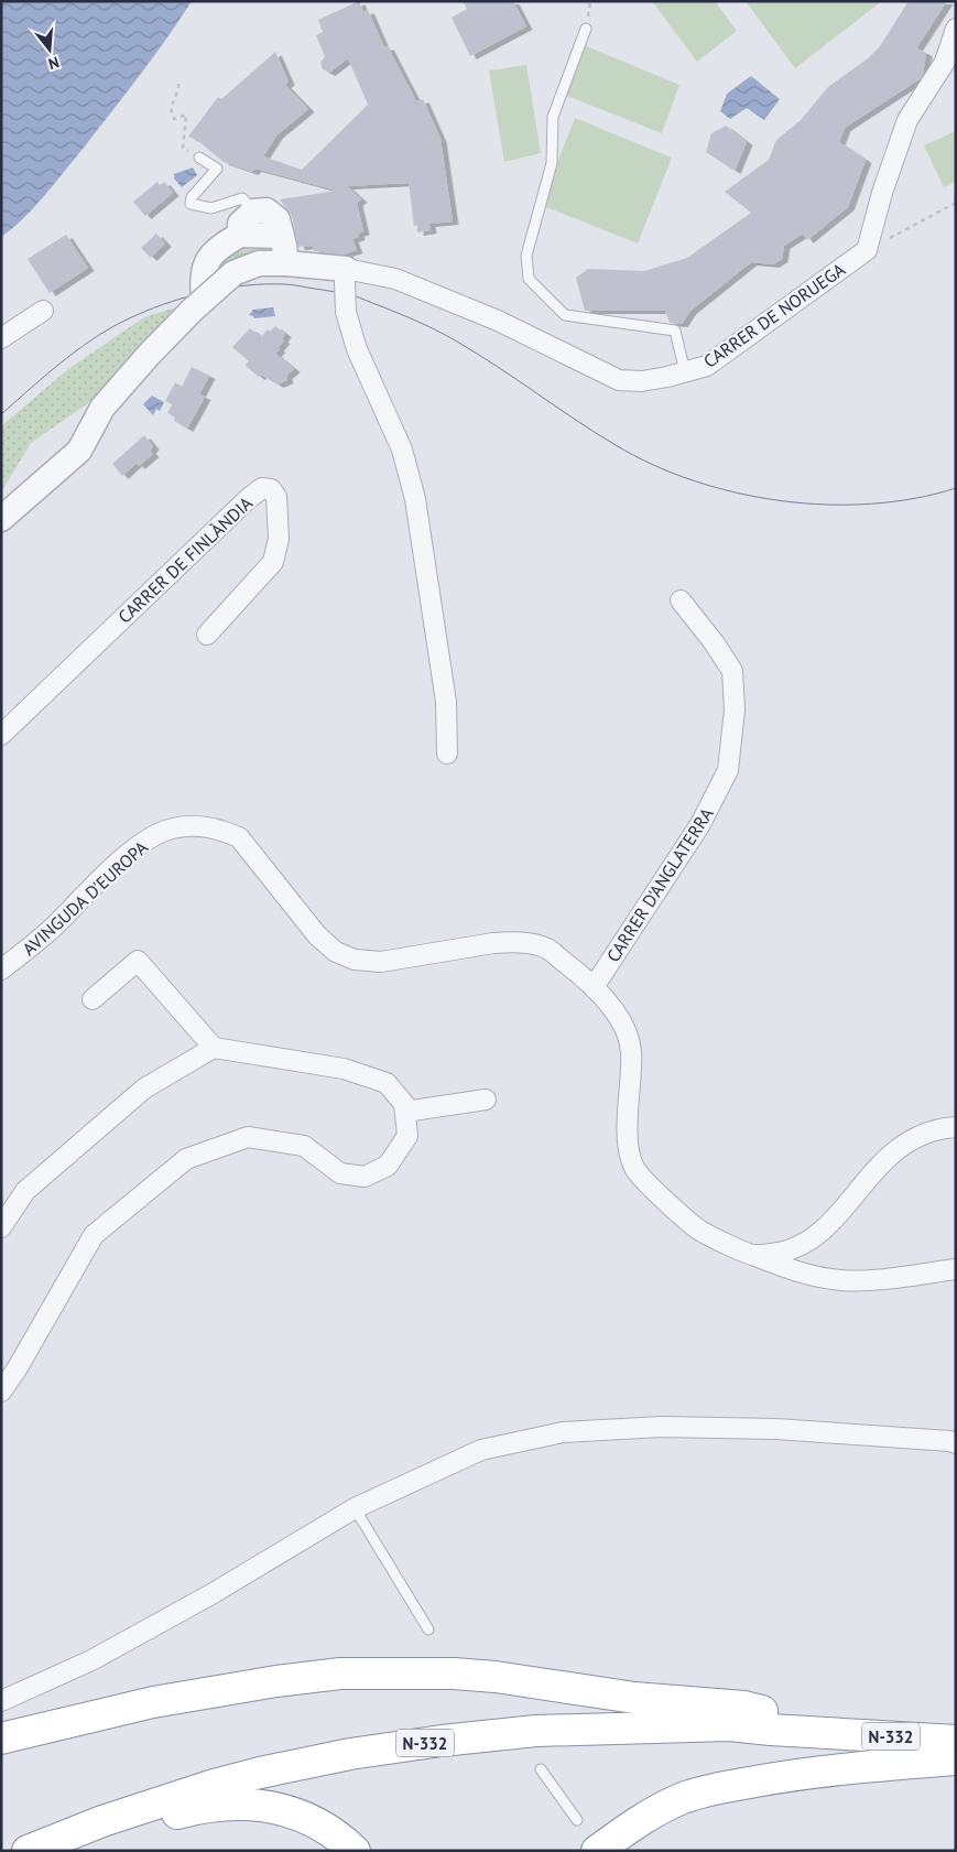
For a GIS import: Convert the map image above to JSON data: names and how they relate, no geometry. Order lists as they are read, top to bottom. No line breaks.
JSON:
{"streets":{"highway":["N-332"],"street":["CARRER DE NORUEGA","CARRER DE FINLÀNDIA","CARRER D'ANGLATERRA","AVINGUDA D'EUROPA"]},"crossings":[["CARRER D'ANGLATERRA","AVINGUDA D'EUROPA"]],"north":"bottom"}
